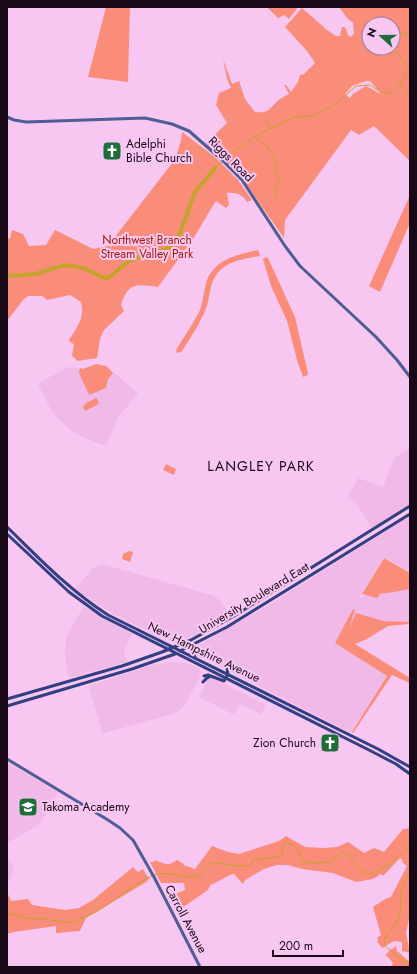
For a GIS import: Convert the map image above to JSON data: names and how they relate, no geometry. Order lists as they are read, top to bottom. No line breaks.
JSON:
{"streets":{"main road":["Riggs Road","University Boulevard East","New Hampshire Avenue","Carroll Avenue"]},"crossings":[["University Boulevard East","New Hampshire Avenue"]],"districts":["LANGLEY PARK"],"parks":["Northwest Branch Stream Valley Park"],"places":{"church":["Adelphi Bible Church","Zion Church"],"school or university":["Takoma Academy"]},"scale_bar":"200 m","north":"left"}
